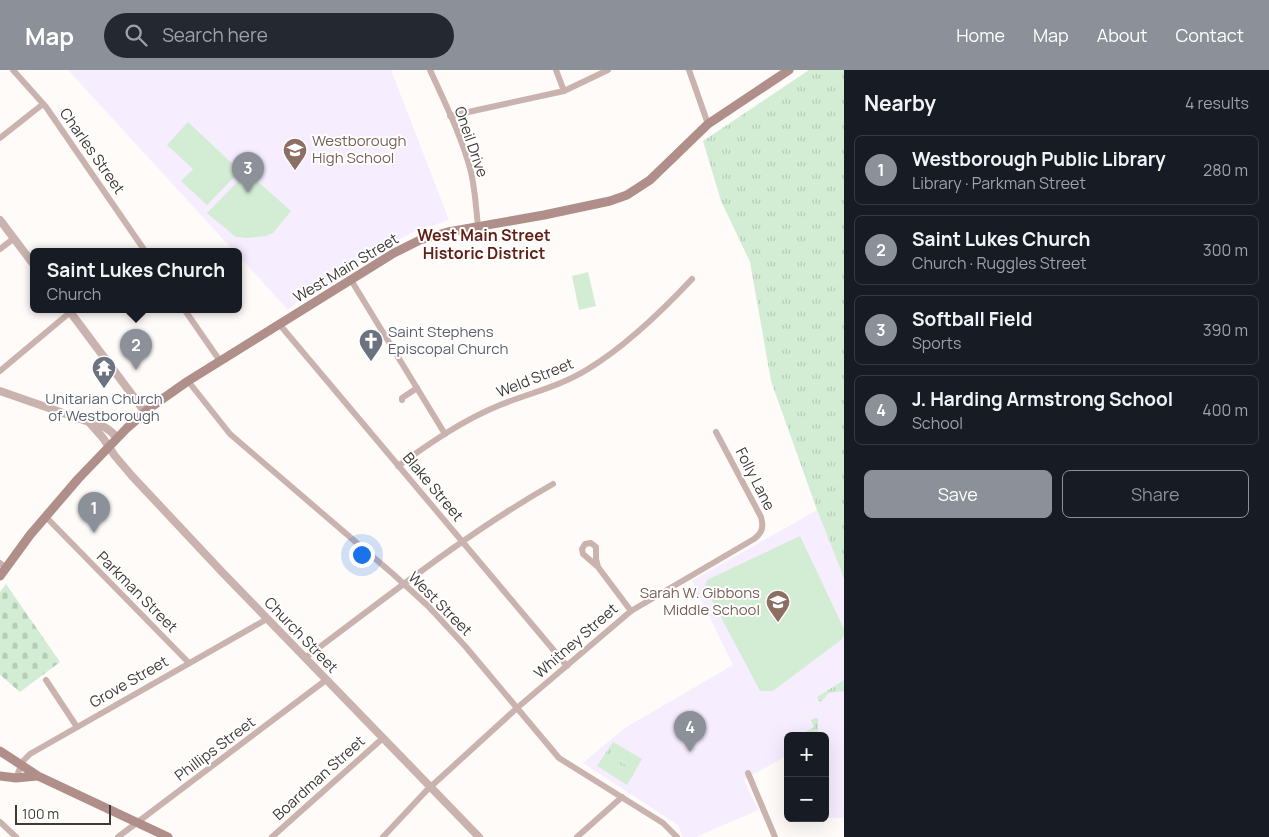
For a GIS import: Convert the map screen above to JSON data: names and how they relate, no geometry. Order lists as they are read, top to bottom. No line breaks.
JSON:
{"streets":{"main road":["West Main Street"],"street":["Oneil Drive","Charles Street","Weld Street","Folly Lane","Blake Street","Parkman Street","West Street","Church Street","Whitney Street","Grove Street","Phillips Street","Boardman Street"]},"crossings":[["Oneil Drive","West Main Street"],["West Main Street","Blake Street"],["West Main Street","Parkman Street"],["West Main Street","West Street"],["West Main Street","Church Street"],["Weld Street","Blake Street"],["Folly Lane","Whitney Street"],["Blake Street","Whitney Street"],["Parkman Street","Grove Street"],["West Street","Whitney Street"],["Church Street","Whitney Street"],["Church Street","Grove Street"],["Church Street","Phillips Street"],["Church Street","Boardman Street"]],"districts":["West Main Street Historic District"],"places":{"school or university":["Westborough High School","Sarah W. Gibbons Middle School"],"church":["Saint Stephens Episcopal Church"],"temple":["Unitarian Church of Westborough"]},"scale_bar":"100 m","page":{"header":"Map","search":"Search here","nav":["Home","Map","About","Contact"],"heading":["Nearby","4 results"],"list":[{"mark":"1","name":"Westborough Public Library","note":"Library · Parkman Street","value":"280 m"},{"mark":"2","name":"Saint Lukes Church","note":"Church · Ruggles Street","value":"300 m"},{"mark":"3","name":"Softball Field","note":"Sports","value":"390 m"},{"mark":"4","name":"J. Harding Armstrong School","note":"School","value":"400 m"}],"pins":["3","2","1","4"],"popup":["Saint Lukes Church","Church"],"buttons":["Save","Share"],"map_buttons":["+","−"],"scale":"100 m"}}
